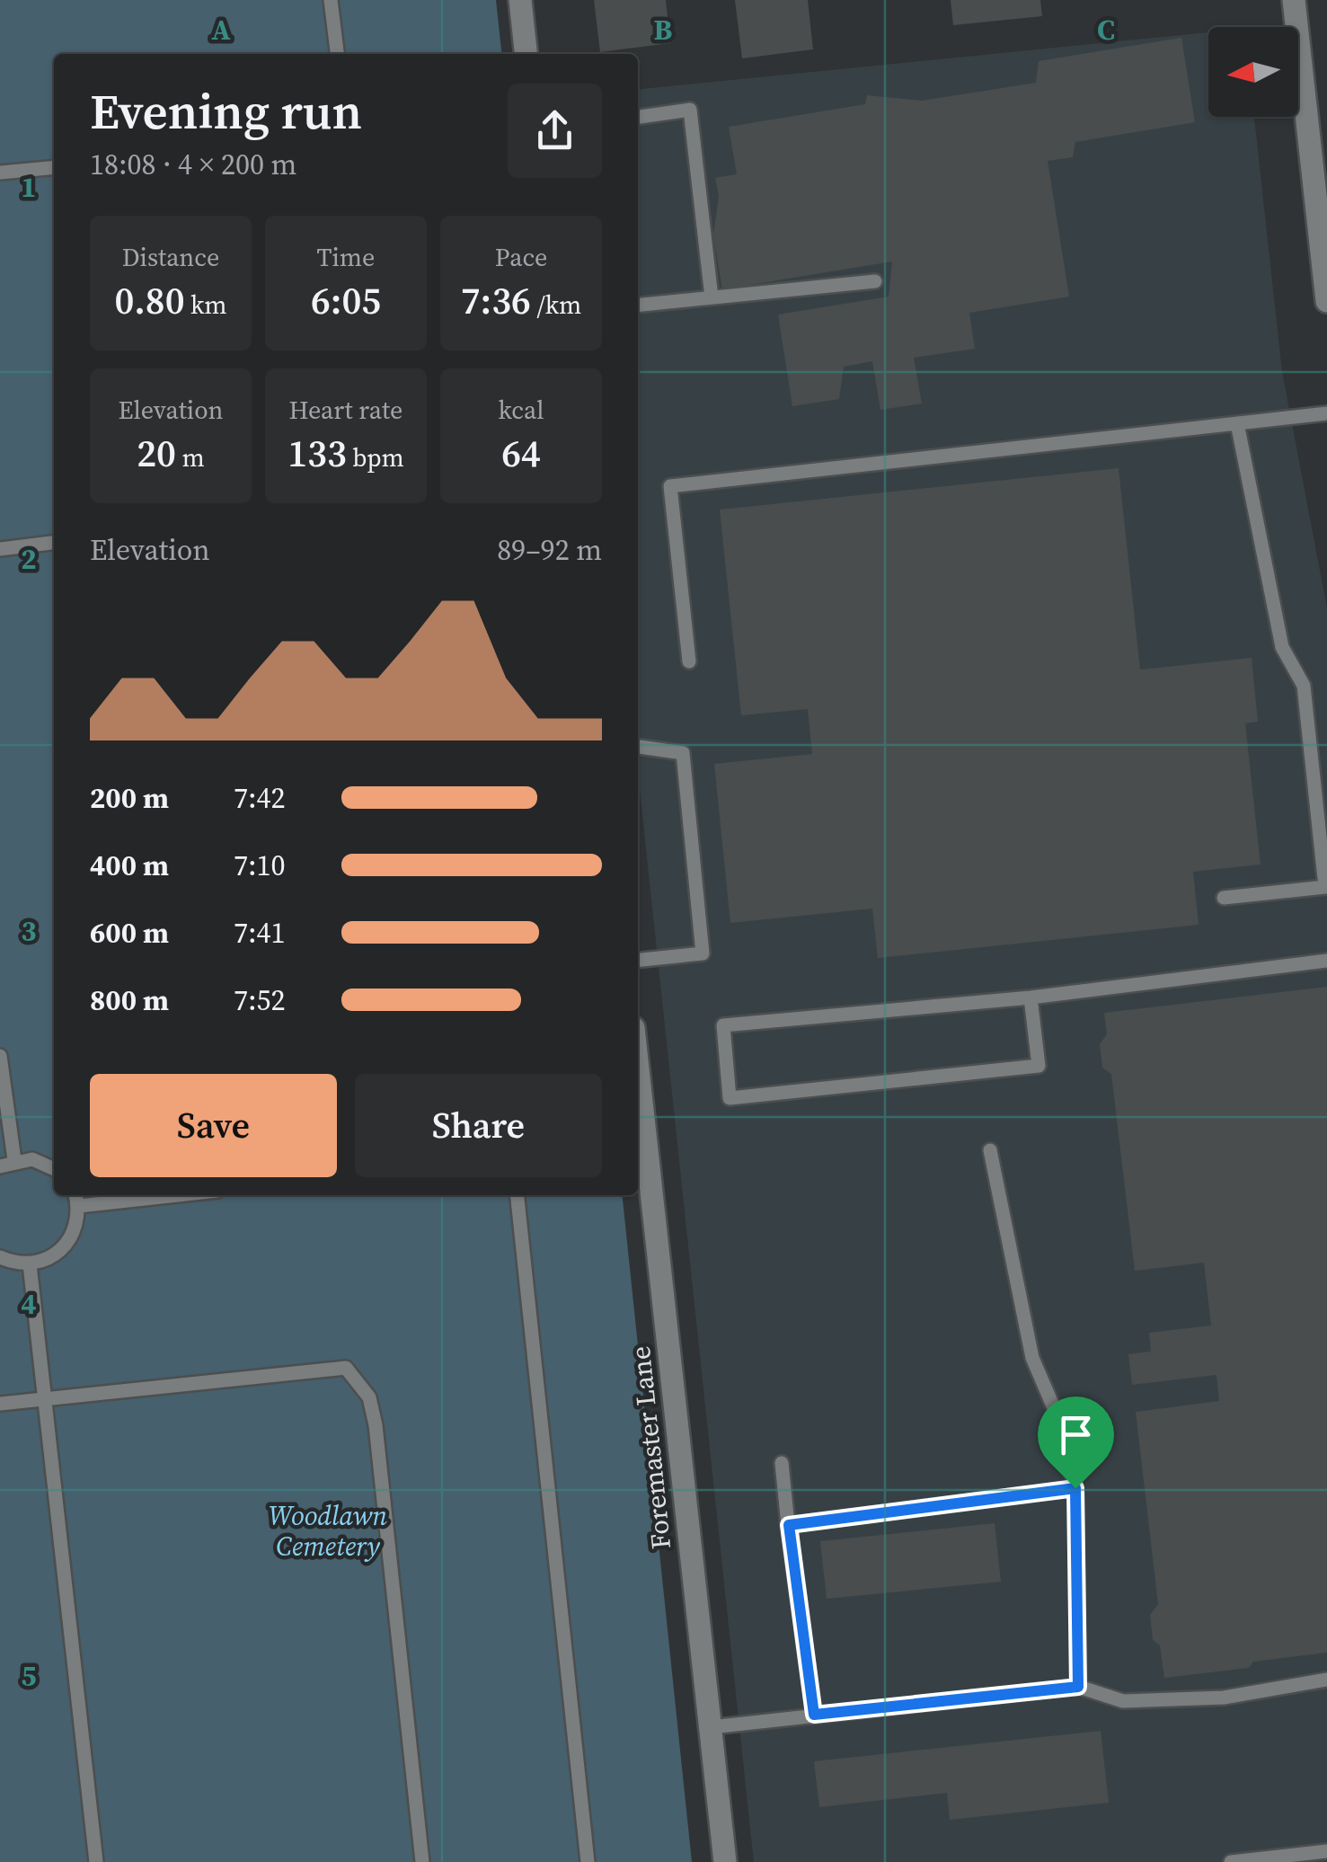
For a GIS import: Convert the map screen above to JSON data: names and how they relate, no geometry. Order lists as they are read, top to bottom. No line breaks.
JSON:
{"streets":{"street":["Foremaster Lane"]},"parks":["Woodlawn Cemetery"],"north":"left","page":{"heading":["Evening run","18:08 · 4 × 200 m"],"stats":[["Distance","0.80 km"],["Time","6:05"],["Pace","7:36 /km"],["Elevation","20 m"],["Heart rate","133 bpm"],["kcal","64"]],"chart":["Elevation","89–92 m"],"list":[{"name":"200 m","note":"7:42"},{"name":"400 m","note":"7:10"},{"name":"600 m","note":"7:41"},{"name":"800 m","note":"7:52"}],"buttons":["Save","Share"]},"grid":{"columns":["A","B","C"],"rows":["1","2","3","4","5"]}}
